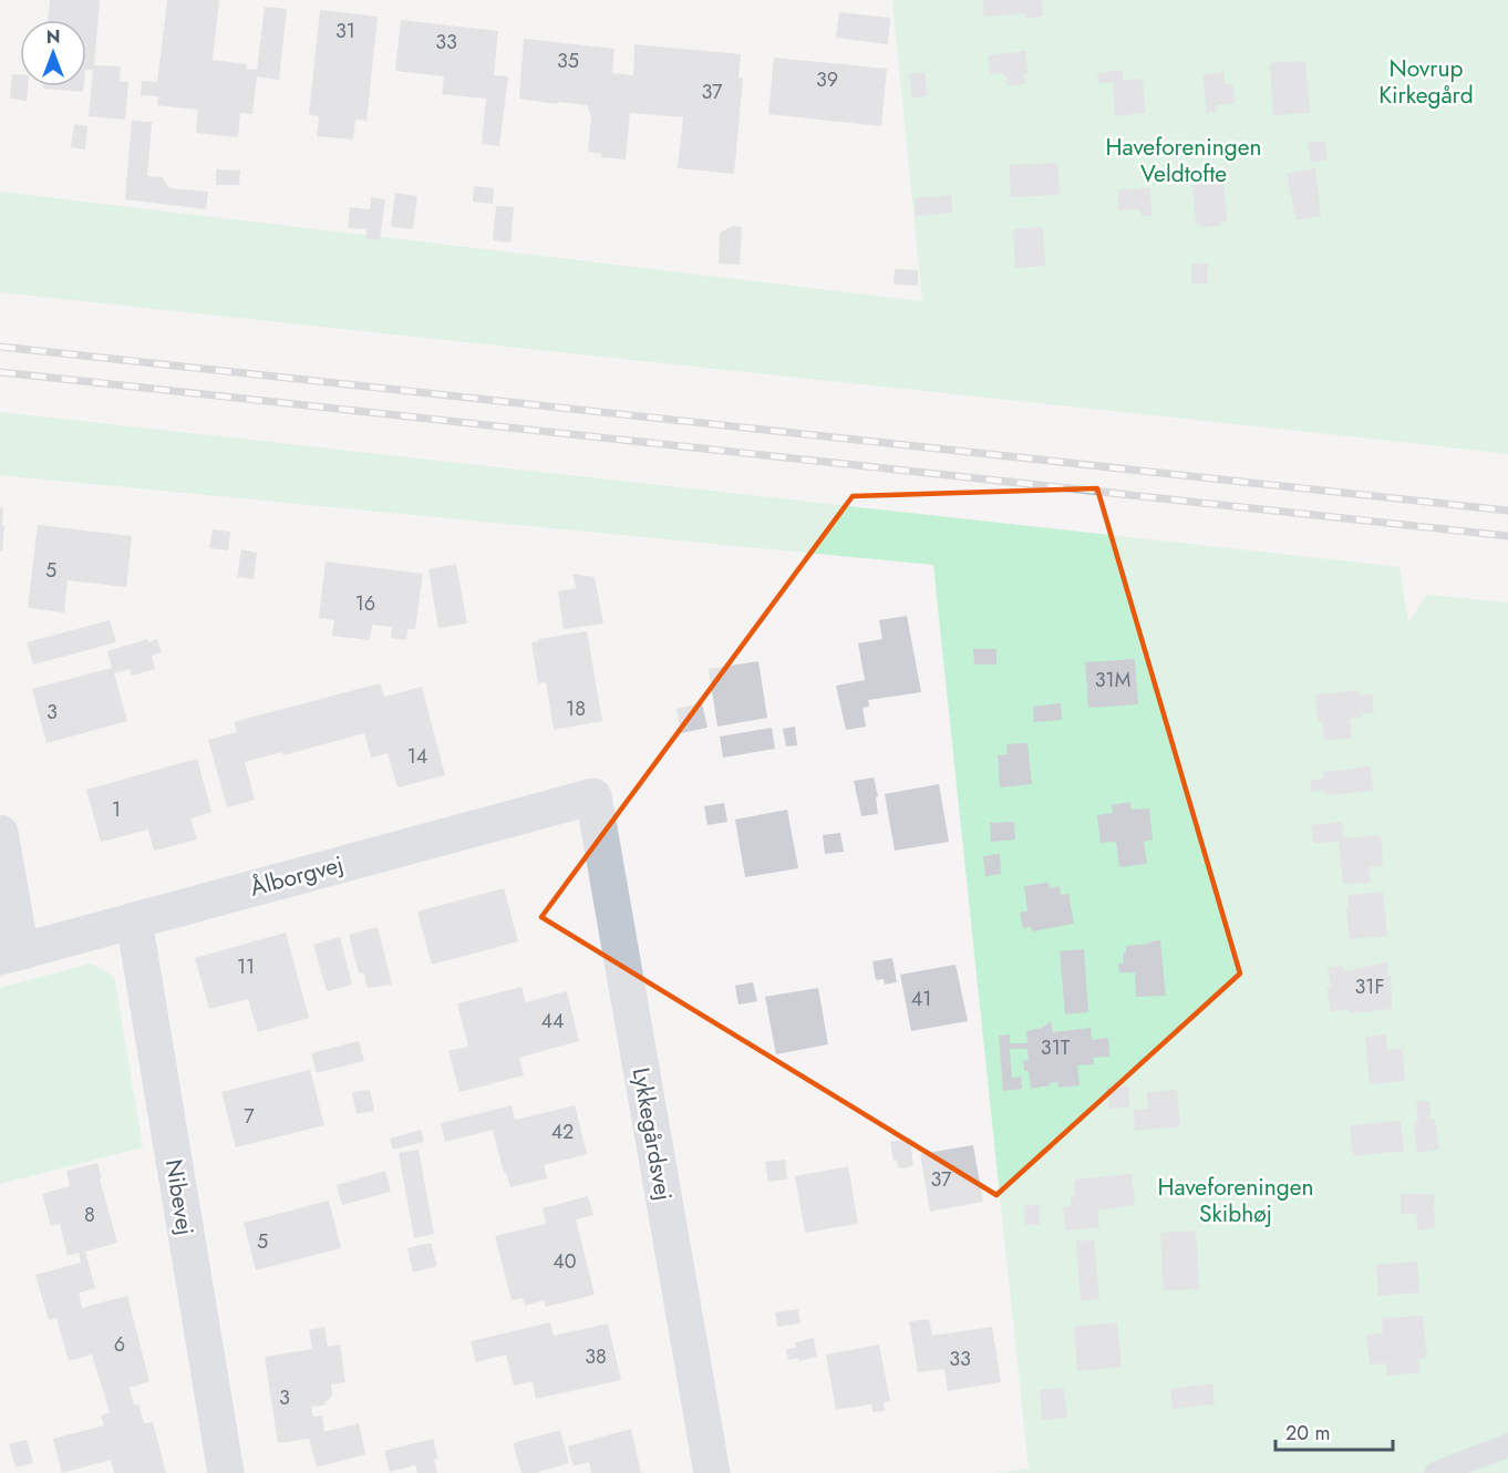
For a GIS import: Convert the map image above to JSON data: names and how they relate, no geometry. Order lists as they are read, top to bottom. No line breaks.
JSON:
{"streets":{"street":["Ålborgvej","Lykkegårdsvej","Nibevej"]},"crossings":[["Ålborgvej","Lykkegårdsvej"],["Ålborgvej","Nibevej"]],"parks":["Novrup Kirkegård","Haveforeningen Veldtofte","Haveforeningen Skibhøj"],"house_numbers":["31","33","35","39","37","5","16","31M","18","3","14","1","11","31F","41","44","31T","7","42","37","8","5","40","6","38","33","3"],"scale_bar":"20 m","north":"top"}
